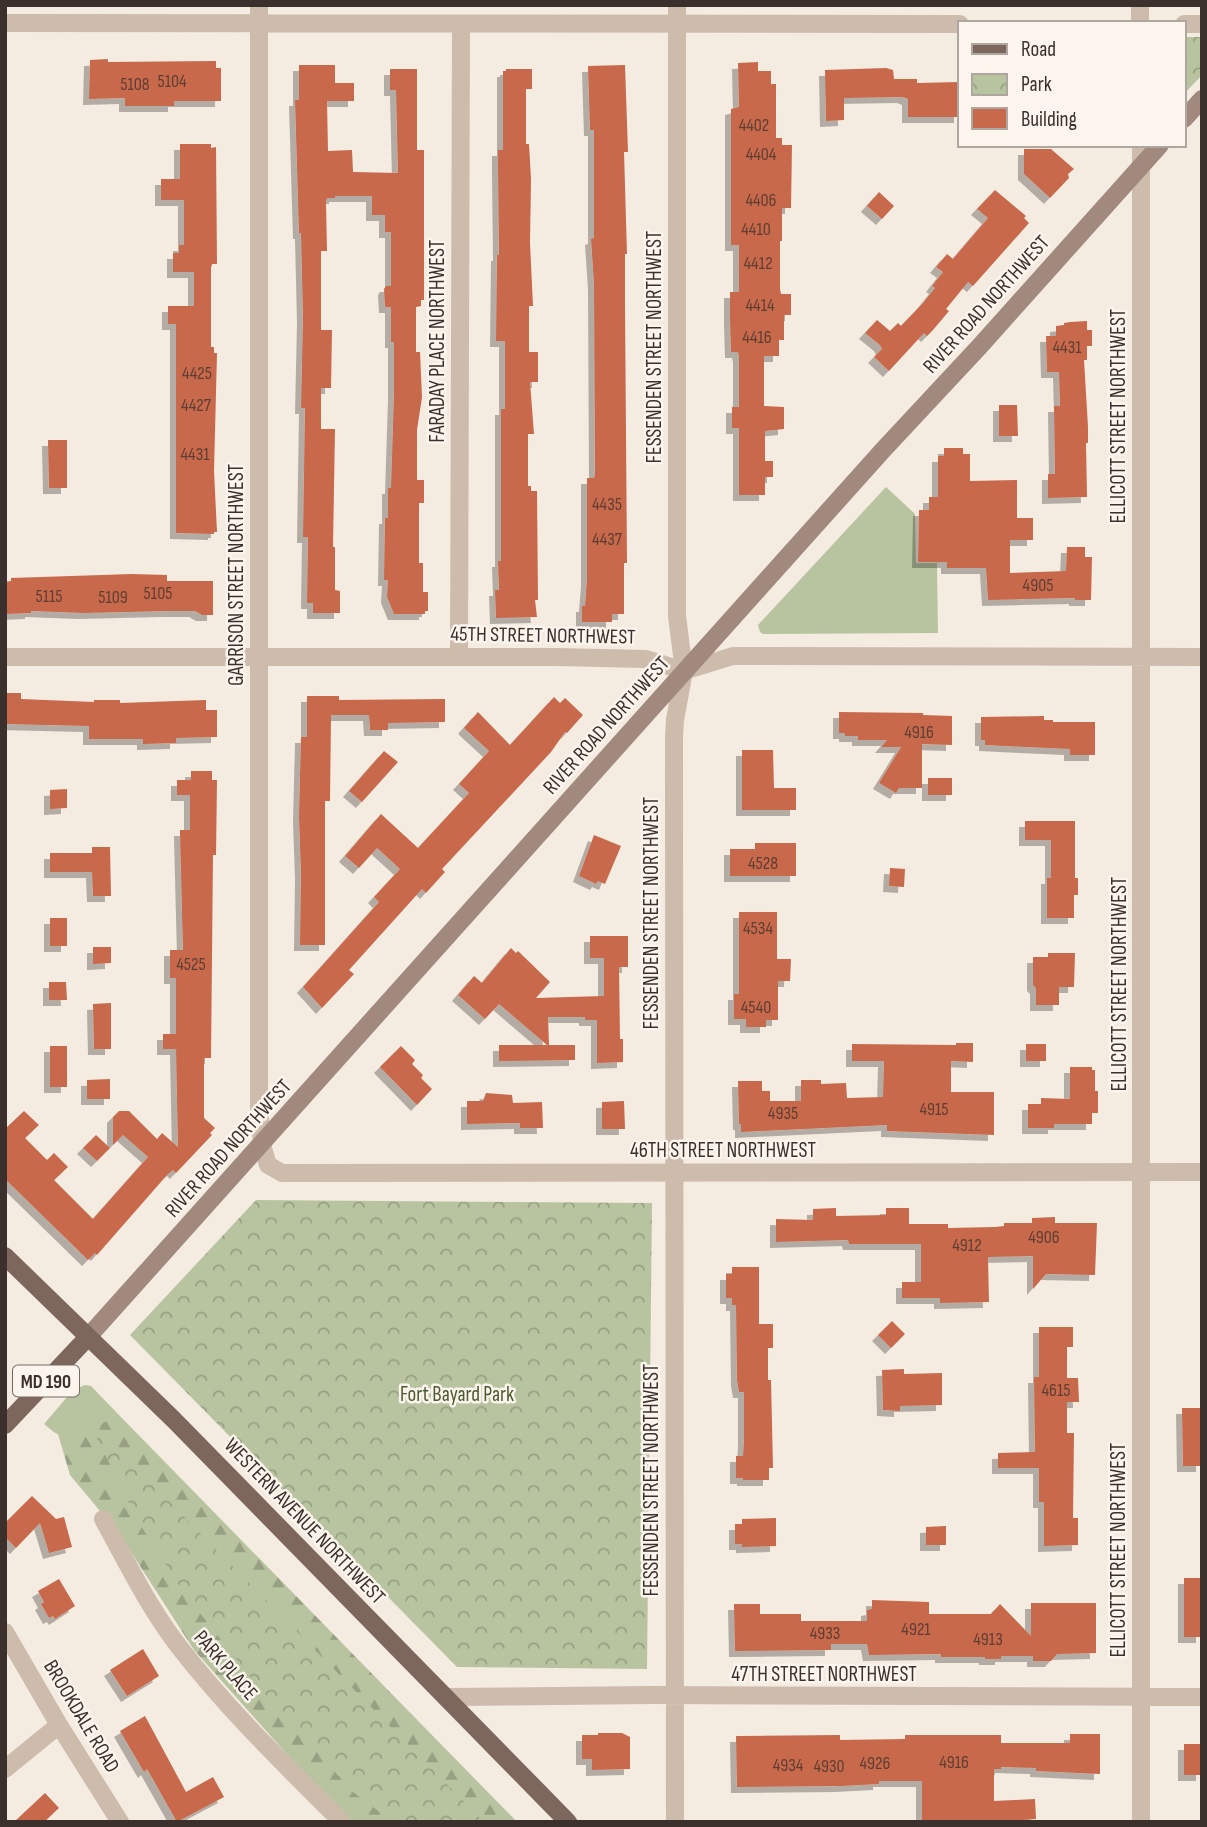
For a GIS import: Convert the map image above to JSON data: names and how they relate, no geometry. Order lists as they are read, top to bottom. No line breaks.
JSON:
{"streets":{"main road":["RIVER ROAD NORTHWEST","MD 190","WESTERN AVENUE NORTHWEST"],"street":["FARADAY PLACE NORTHWEST","FESSENDEN STREET NORTHWEST","ELLICOTT STREET NORTHWEST","GARRISON STREET NORTHWEST","45TH STREET NORTHWEST","46TH STREET NORTHWEST","PARK PLACE","47TH STREET NORTHWEST","BROOKDALE ROAD"]},"crossings":[["RIVER ROAD NORTHWEST","FESSENDEN STREET NORTHWEST"],["RIVER ROAD NORTHWEST","ELLICOTT STREET NORTHWEST"],["RIVER ROAD NORTHWEST","GARRISON STREET NORTHWEST"],["RIVER ROAD NORTHWEST","45TH STREET NORTHWEST"],["RIVER ROAD NORTHWEST","46TH STREET NORTHWEST"],["RIVER ROAD NORTHWEST","MD 190"],["RIVER ROAD NORTHWEST","WESTERN AVENUE NORTHWEST"],["FARADAY PLACE NORTHWEST","45TH STREET NORTHWEST"],["FESSENDEN STREET NORTHWEST","45TH STREET NORTHWEST"],["FESSENDEN STREET NORTHWEST","46TH STREET NORTHWEST"],["FESSENDEN STREET NORTHWEST","47TH STREET NORTHWEST"],["ELLICOTT STREET NORTHWEST","46TH STREET NORTHWEST"],["ELLICOTT STREET NORTHWEST","47TH STREET NORTHWEST"],["GARRISON STREET NORTHWEST","45TH STREET NORTHWEST"],["GARRISON STREET NORTHWEST","46TH STREET NORTHWEST"],["MD 190","WESTERN AVENUE NORTHWEST"],["WESTERN AVENUE NORTHWEST","47TH STREET NORTHWEST"]],"parks":["Fort Bayard Park"],"house_numbers":["5104","5108","4402","4404","4406","4410","4412","4414","4416","4431","4425","4427","4431","4435","4437","4905","5105","5115","5109","4916","4528","4534","4525","4540","4915","4935","4906","4912","4615","4921","4933","4913","4916","4926","4934","4930"],"legend":["Road","Park","Building"]}
